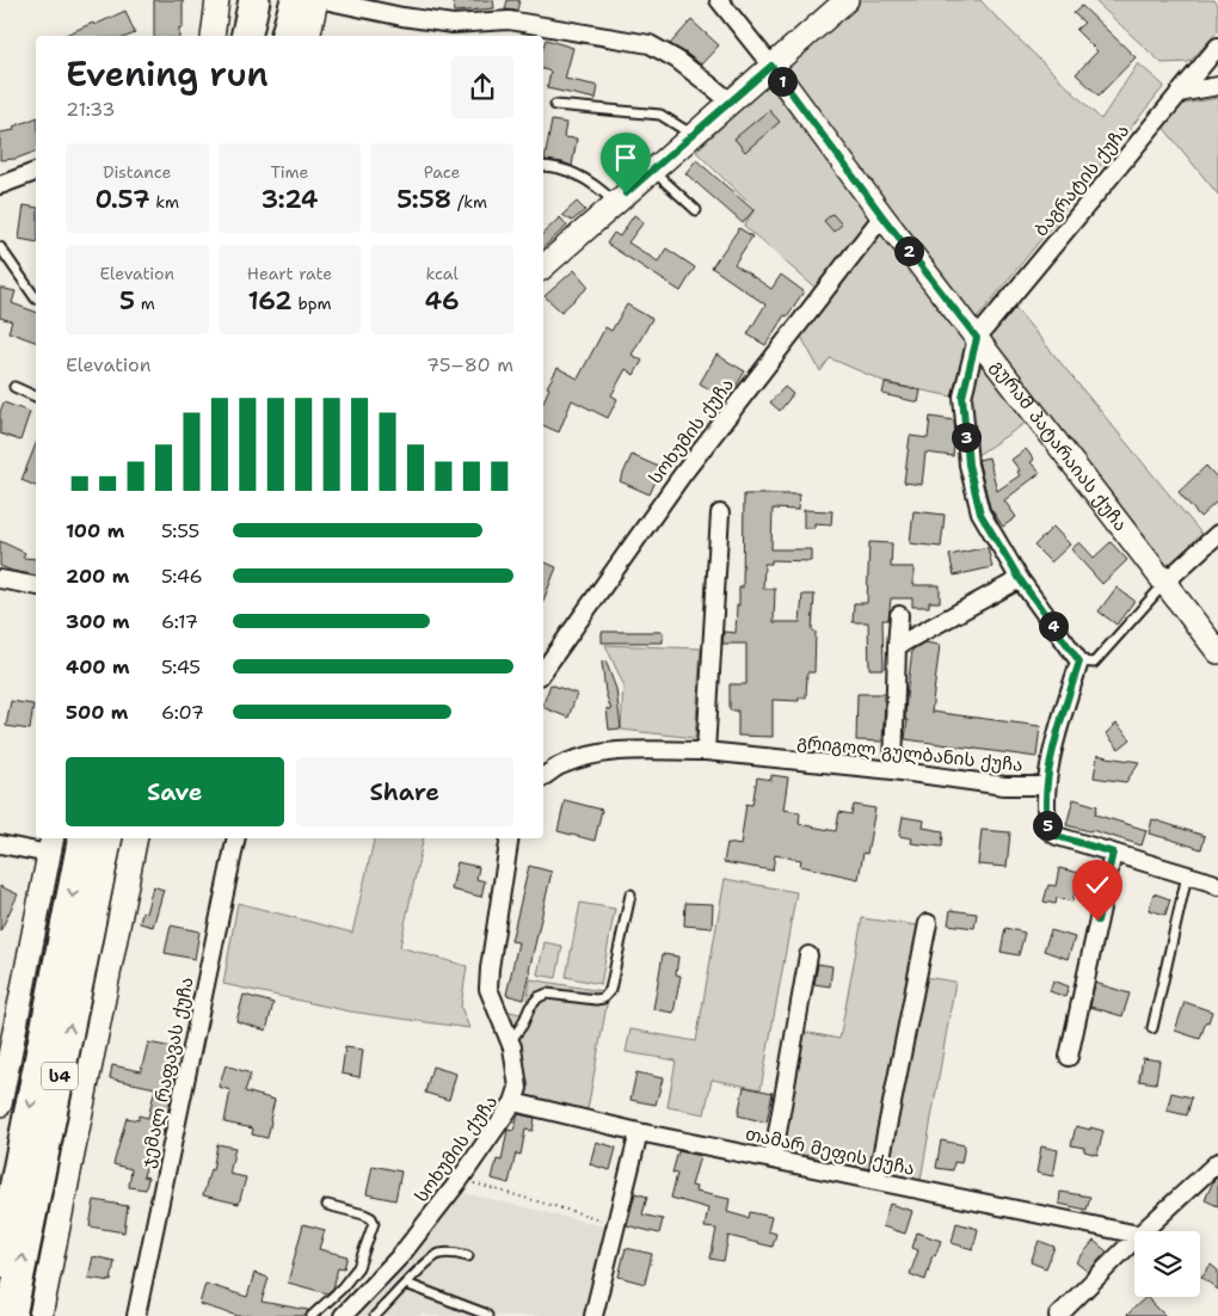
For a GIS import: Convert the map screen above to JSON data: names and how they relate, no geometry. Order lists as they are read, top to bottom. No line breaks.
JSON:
{"streets":{"highway":["ს4"],"street":["ბაგრატის ქუჩა","სოხუმის ქუჩა","გურამ პატარაიას ქუჩა","გრიგოლ გულბანის ქუჩა","ჯემალ რაფავას ქუჩა","თამარ მეფის ქუჩა"]},"crossings":[["ბაგრატის ქუჩა","გურამ პატარაიას ქუჩა"],["სოხუმის ქუჩა","გურამ პატარაიას ქუჩა"],["სოხუმის ქუჩა","თამარ მეფის ქუჩა"]],"page":{"heading":["Evening run","21:33"],"pins":["1","2","3","4","5"],"stats":[["Distance","0.57 km"],["Time","3:24"],["Pace","5:58 /km"],["Elevation","5 m"],["Heart rate","162 bpm"],["kcal","46"]],"chart":["Elevation","75–80 m"],"list":[{"name":"100 m","note":"5:55"},{"name":"200 m","note":"5:46"},{"name":"300 m","note":"6:17"},{"name":"400 m","note":"5:45"},{"name":"500 m","note":"6:07"}],"buttons":["Save","Share"]}}
